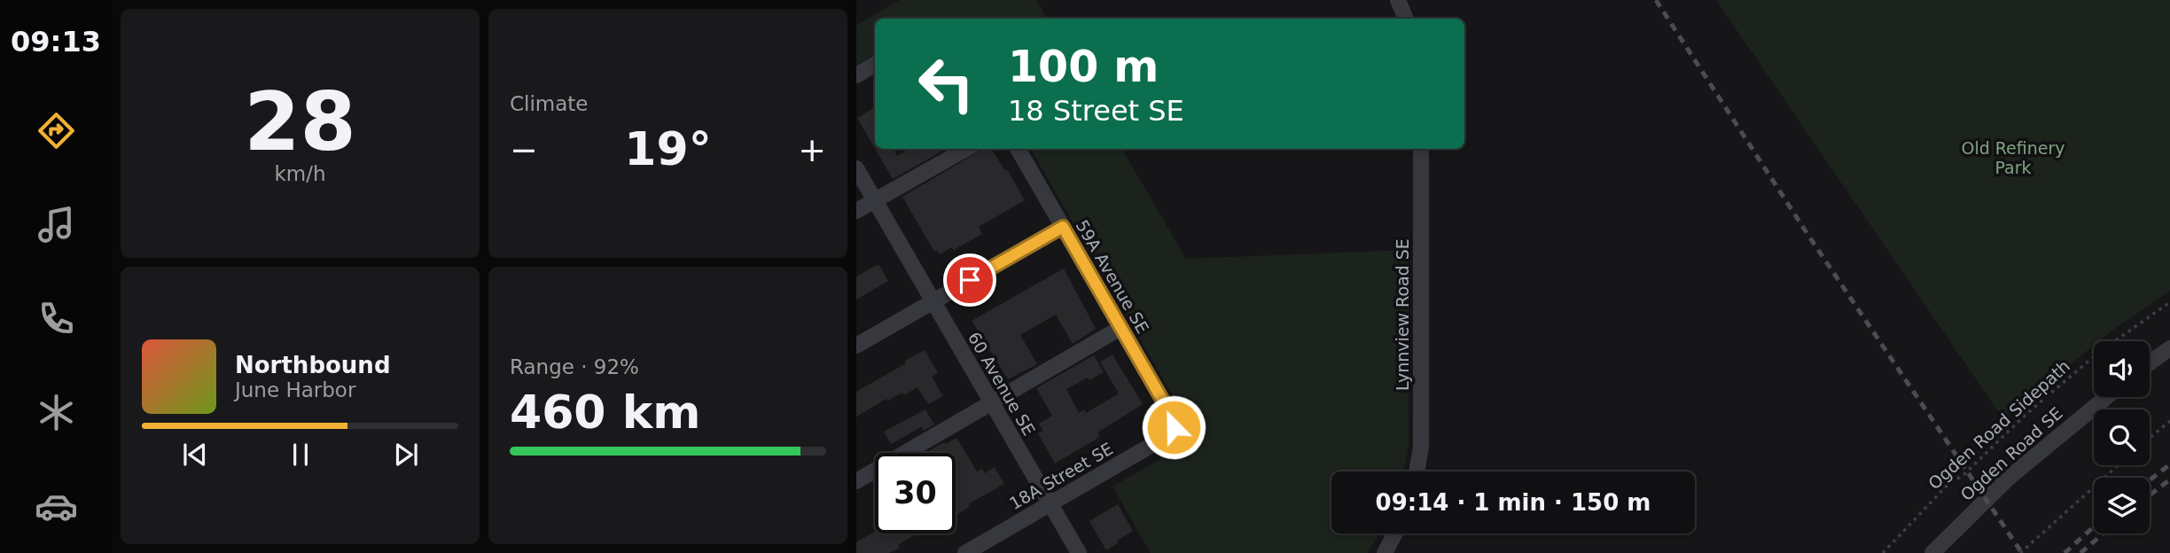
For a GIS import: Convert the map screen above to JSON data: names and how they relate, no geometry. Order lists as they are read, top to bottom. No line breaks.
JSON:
{"streets":{"street":["59A Avenue SE","Lynnview Road SE","60 Avenue SE","Ogden Road SE","18A Street SE"],"path":["Ogden Road Sidepath"]},"crossings":[["59A Avenue SE","18A Street SE"],["60 Avenue SE","18A Street SE"]],"parks":["Old Refinery Park"],"page":{"tabs":"09:13","tile":[["28","km/h"],"Climate",["Range · 92%","460 km"]],"turn":["100 m","18 Street SE"],"heat":["−","19°","+"],"song":["Northbound","June Harbor"],"limit":"30","trip":"09:14 · 1 min · 150 m"}}
